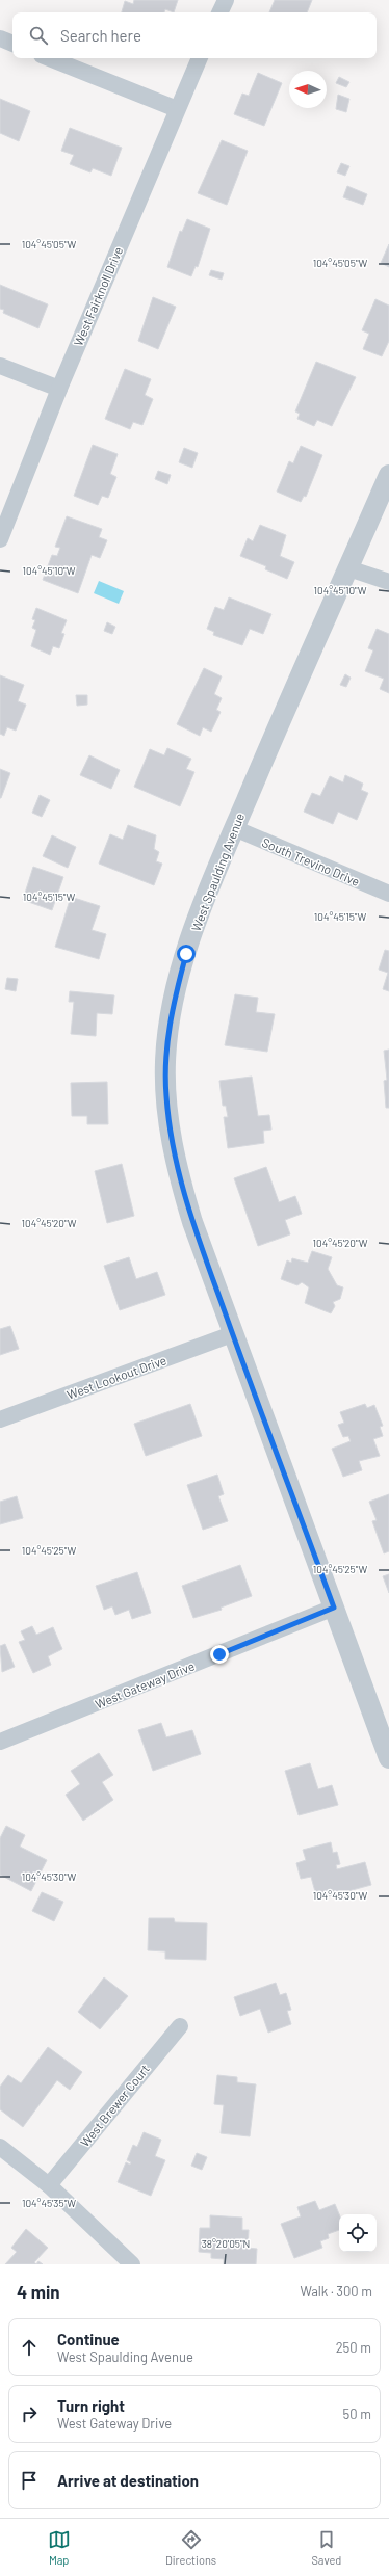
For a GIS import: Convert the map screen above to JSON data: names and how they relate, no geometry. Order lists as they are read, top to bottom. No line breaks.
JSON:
{"streets":{"street":["West Fairknoll Drive","South Trevino Drive","West Spaulding Avenue","West Lookout Drive","West Gateway Drive","West Brewer Court"]},"crossings":[["South Trevino Drive","West Spaulding Avenue"],["West Spaulding Avenue","West Lookout Drive"],["West Spaulding Avenue","West Gateway Drive"]],"north":"left","page":{"search":"Search here","heading":["4 min","Walk · 300 m"],"list":[["Continue","West Spaulding Avenue","250 m"],["Turn right","West Gateway Drive","50 m"],"Arrive at destination"],"nav":["Map","Directions","Saved"]},"coordinates":["104°45'05\"W","104°45'10\"W","104°45'15\"W","104°45'20\"W","104°45'25\"W","104°45'30\"W","104°45'35\"W","38°20'05\"N"]}
